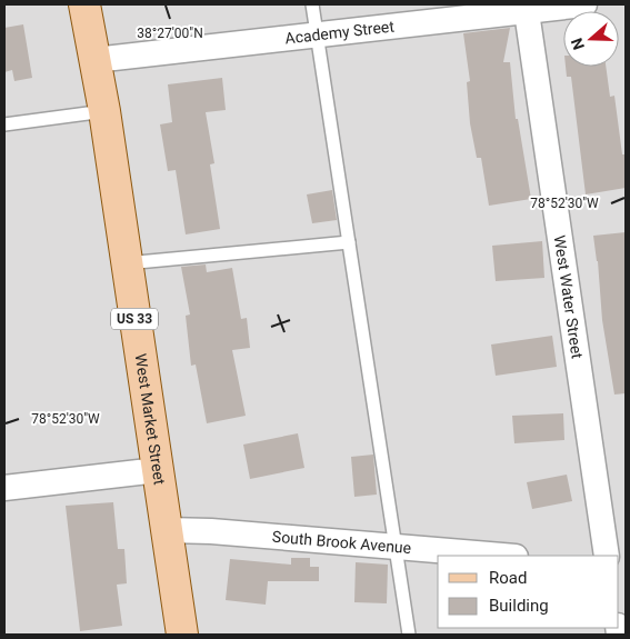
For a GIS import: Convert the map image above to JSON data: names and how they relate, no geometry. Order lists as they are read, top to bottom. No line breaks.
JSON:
{"streets":{"main road":["US 33","West Market Street"],"street":["Academy Street","West Water Street","South Brook Avenue"]},"crossings":[["Academy Street","West Water Street"],["Academy Street","West Market Street"],["West Market Street","South Brook Avenue"]],"legend":["Road","Building"],"north":"left","coordinates":["38°27'00\"N","78°52'30\"W"]}
